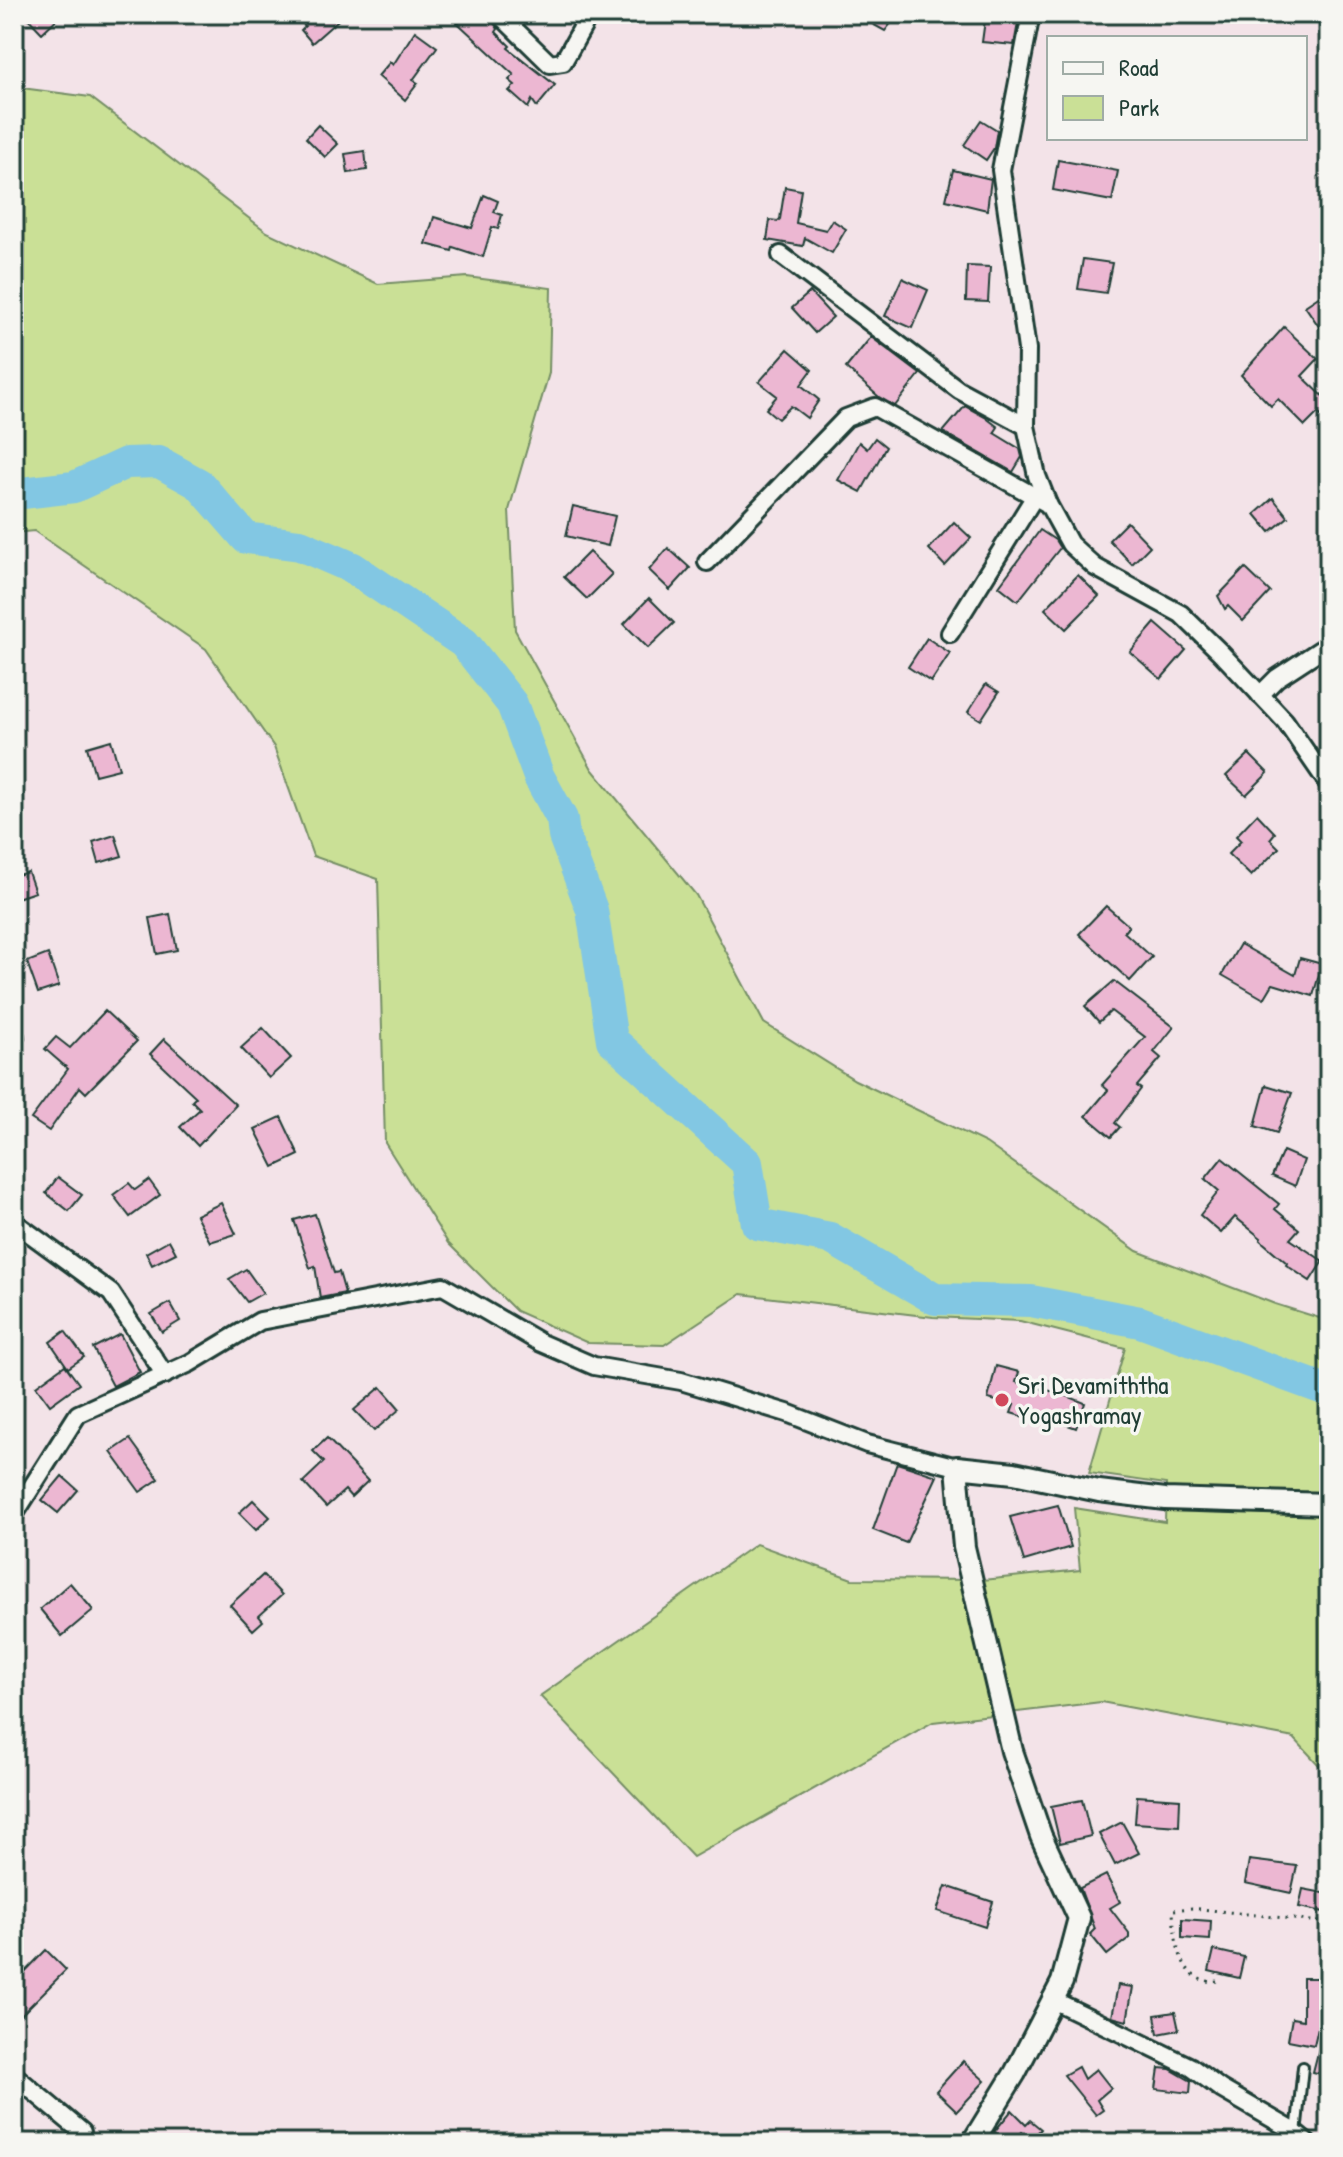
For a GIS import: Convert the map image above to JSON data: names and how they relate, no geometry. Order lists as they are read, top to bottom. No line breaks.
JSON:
{"places":["Sri Devamiththa Yogashramay"],"legend":["Road","Park"]}
